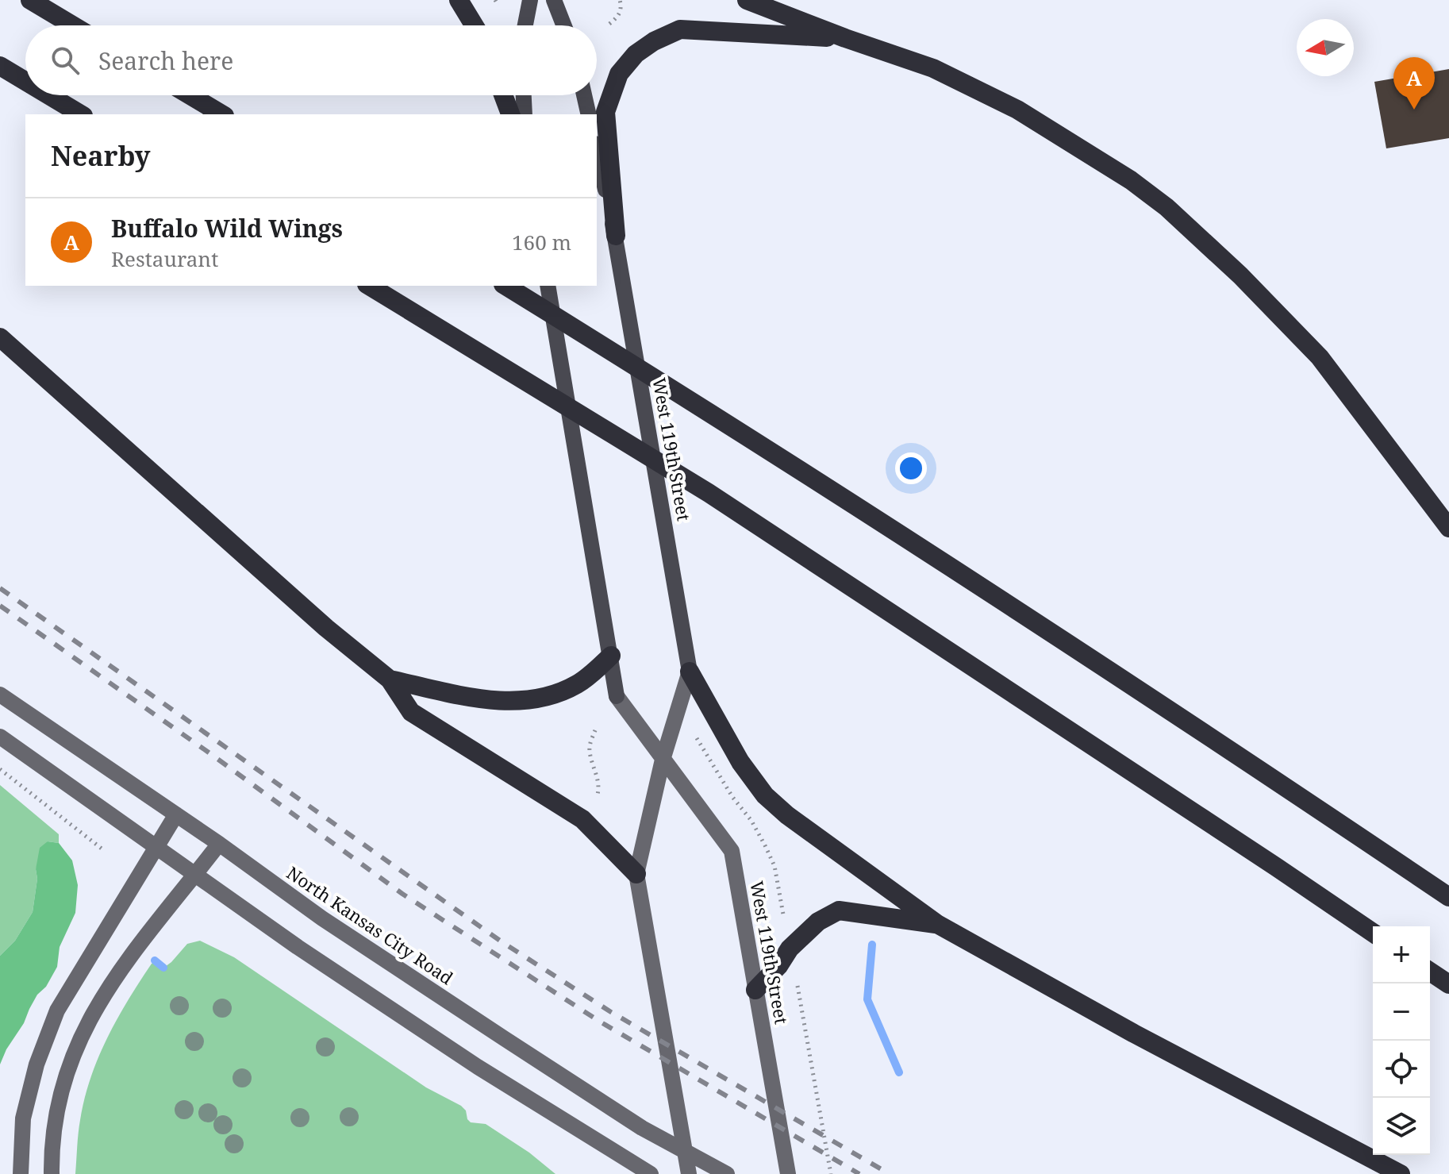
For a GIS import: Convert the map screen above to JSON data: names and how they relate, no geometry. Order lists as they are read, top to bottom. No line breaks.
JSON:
{"streets":{"main road":["West 119th Street","North Kansas City Road"]},"north":"left","page":{"search":"Search here","pins":"A","heading":"Nearby","list":[{"mark":"A","name":"Buffalo Wild Wings","note":"Restaurant","value":"160 m"}],"map_buttons":["+","−"]}}
